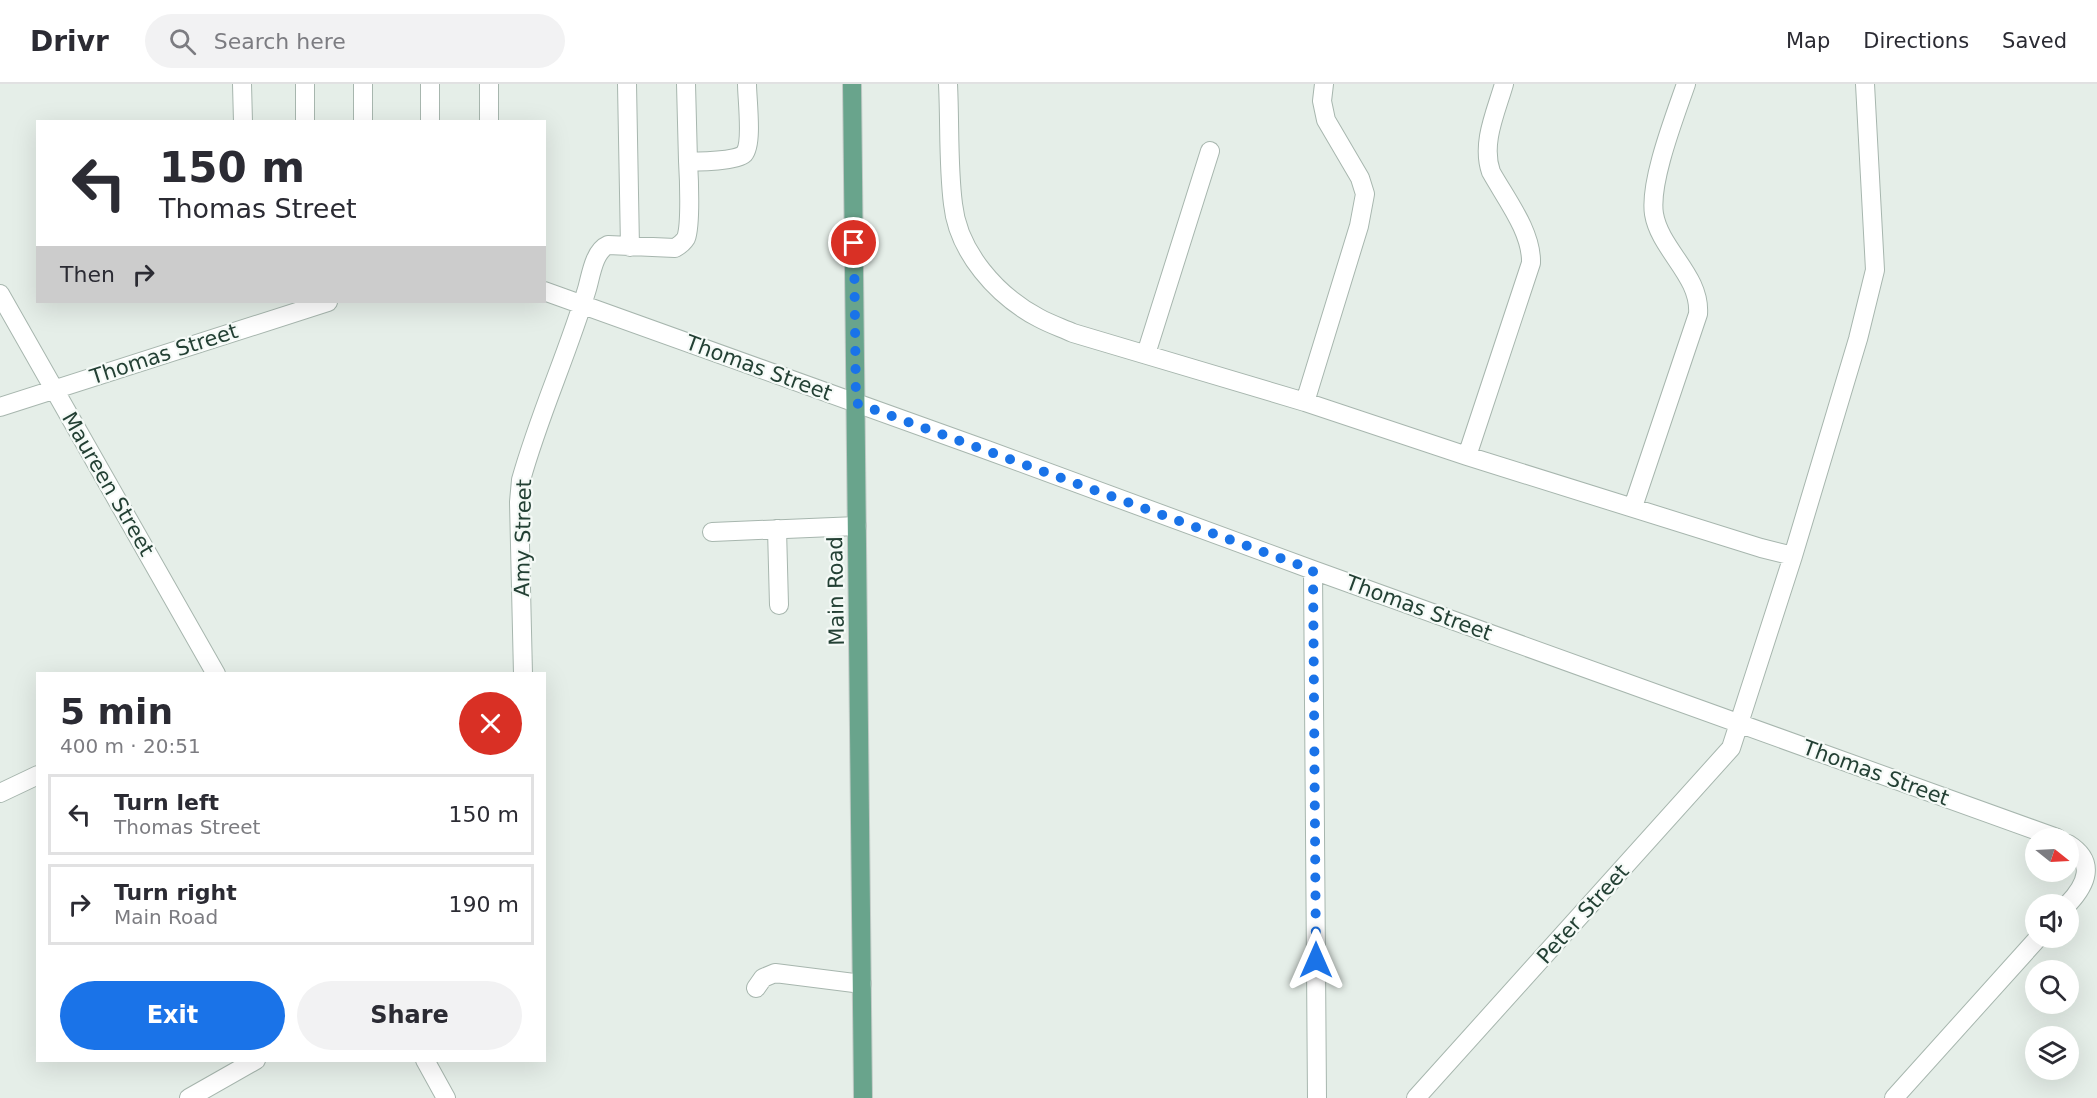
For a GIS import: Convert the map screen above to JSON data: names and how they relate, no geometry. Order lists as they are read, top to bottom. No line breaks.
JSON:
{"streets":{"main road":["Main Road"],"street":["Thomas Street","Maureen Street","Amy Street","Peter Street"]},"crossings":[["Thomas Street","Maureen Street"],["Thomas Street","Amy Street"],["Thomas Street","Main Road"],["Thomas Street","Peter Street"]],"north":"right","page":{"header":"Drivr","search":"Search here","nav":["Map","Directions","Saved"],"turn":["150 m","Thomas Street"],"then":"Then","heading":["5 min","400 m · 20:51"],"list":[{"name":"Turn left","note":"Thomas Street","value":"150 m"},{"name":"Turn right","note":"Main Road","value":"190 m"}],"buttons":["Exit","Share"]}}
